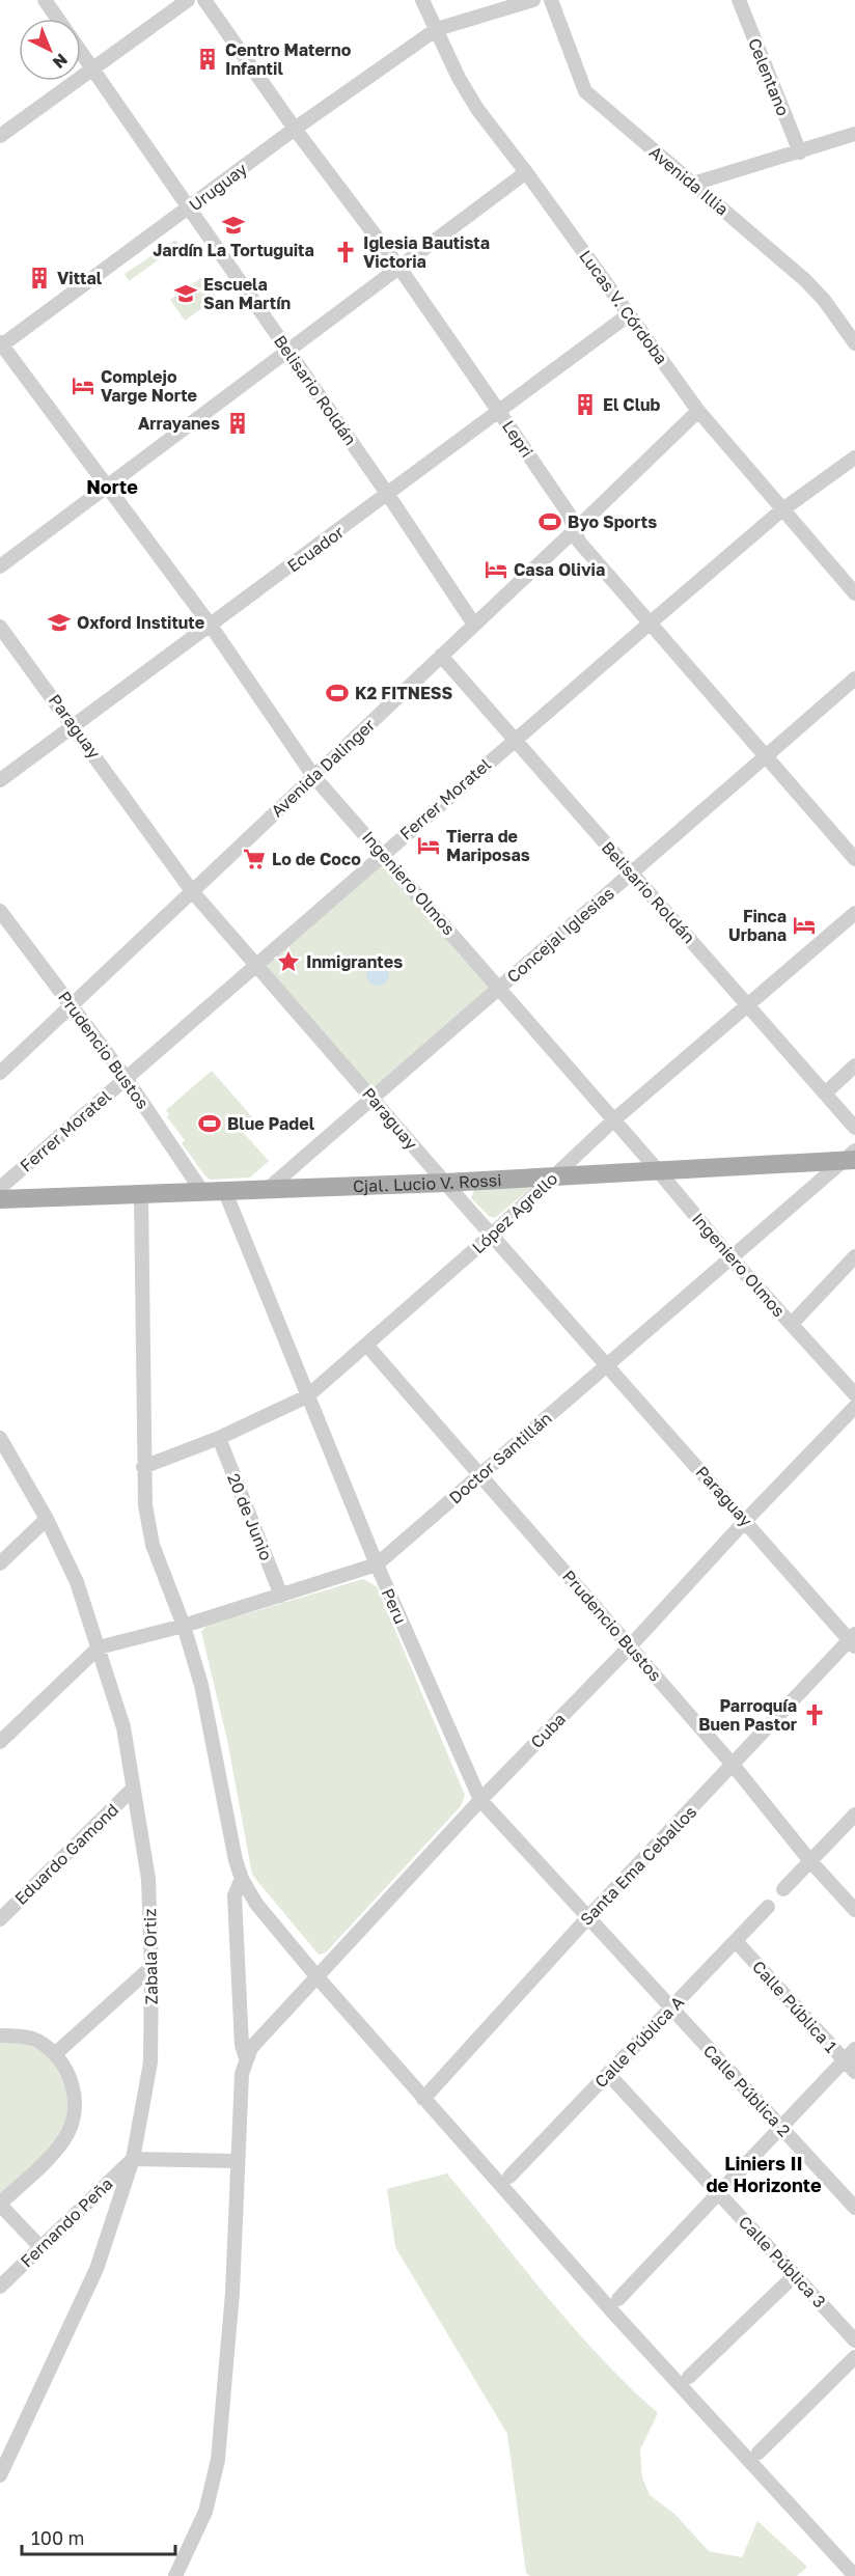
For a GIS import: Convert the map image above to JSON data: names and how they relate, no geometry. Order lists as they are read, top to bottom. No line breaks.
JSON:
{"streets":{"main road":["Cjal. Lucio V. Rossi"],"street":["Celentano","Avenida Illia","Uruguay","Lucas V. Córdoba","Belisario Roldán","Lepri","Ecuador","Paraguay","Avenida Dalinger","Ferrer Moratel","Ingeniero Olmos","Concejal Iglesias","Prudencio Bustos","López Agrello","Doctor Santillán","20 de Junio","Peru","Cuba","Eduardo Gamond","Santa Ema Ceballos","Zabala Ortiz","Calle Pública 1","Calle Pública A","Calle Pública 2","Fernando Peña","Calle Pública 3"]},"crossings":[["Uruguay","Lucas V. Córdoba"],["Uruguay","Belisario Roldán"],["Uruguay","Lepri"],["Uruguay","Ingeniero Olmos"],["Lucas V. Córdoba","Ecuador"],["Lucas V. Córdoba","Avenida Dalinger"],["Lucas V. Córdoba","Ferrer Moratel"],["Belisario Roldán","Ecuador"],["Belisario Roldán","Avenida Dalinger"],["Belisario Roldán","Ferrer Moratel"],["Belisario Roldán","Concejal Iglesias"],["Belisario Roldán","López Agrello"],["Lepri","Ecuador"],["Lepri","Avenida Dalinger"],["Lepri","Ferrer Moratel"],["Lepri","Concejal Iglesias"],["Ecuador","Paraguay"],["Ecuador","Ingeniero Olmos"],["Paraguay","Avenida Dalinger"],["Paraguay","Ferrer Moratel"],["Paraguay","Concejal Iglesias"],["Paraguay","Cjal. Lucio V. Rossi"],["Paraguay","López Agrello"],["Paraguay","Doctor Santillán"],["Paraguay","Cuba"],["Paraguay","Santa Ema Ceballos"],["Avenida Dalinger","Ingeniero Olmos"],["Avenida Dalinger","Prudencio Bustos"],["Ferrer Moratel","Ingeniero Olmos"],["Ferrer Moratel","Prudencio Bustos"],["Ingeniero Olmos","Concejal Iglesias"],["Ingeniero Olmos","Cjal. Lucio V. Rossi"],["Ingeniero Olmos","López Agrello"],["Ingeniero Olmos","Doctor Santillán"],["Concejal Iglesias","Cjal. Lucio V. Rossi"],["Prudencio Bustos","Cjal. Lucio V. Rossi"],["Prudencio Bustos","López Agrello"],["Prudencio Bustos","Doctor Santillán"],["Prudencio Bustos","Cuba"],["Prudencio Bustos","Santa Ema Ceballos"],["Cjal. Lucio V. Rossi","López Agrello"],["Cjal. Lucio V. Rossi","Doctor Santillán"],["Cjal. Lucio V. Rossi","Peru"],["López Agrello","20 de Junio"],["López Agrello","Peru"],["Doctor Santillán","20 de Junio"],["Doctor Santillán","Peru"],["Doctor Santillán","Zabala Ortiz"],["Peru","Cuba"],["Peru","Santa Ema Ceballos"],["Peru","Calle Pública 2"],["Eduardo Gamond","Zabala Ortiz"],["Zabala Ortiz","Fernando Peña"],["Calle Pública 1","Calle Pública A"],["Calle Pública A","Calle Pública 2"],["Calle Pública A","Calle Pública 3"]],"districts":["Norte","Liniers II de Horizonte"],"places":{"building":["Centro Materno Infantil","Vittal","El Club","Arrayanes"],"school or university":["Jardín La Tortuguita","Escuela San Martín","Oxford Institute"],"church":["Iglesia Bautista Victoria","Parroquía Buen Pastor"],"hotel":["Complejo Varge Norte","Casa Olivia","Tierra de Mariposas","Finca Urbana"],"sports":["Byo Sports","K2 FITNESS","Blue Padel"],"supermarket":["Lo de Coco"],"place":["Inmigrantes"]},"scale_bar":"100 m","north":"bottom right"}
